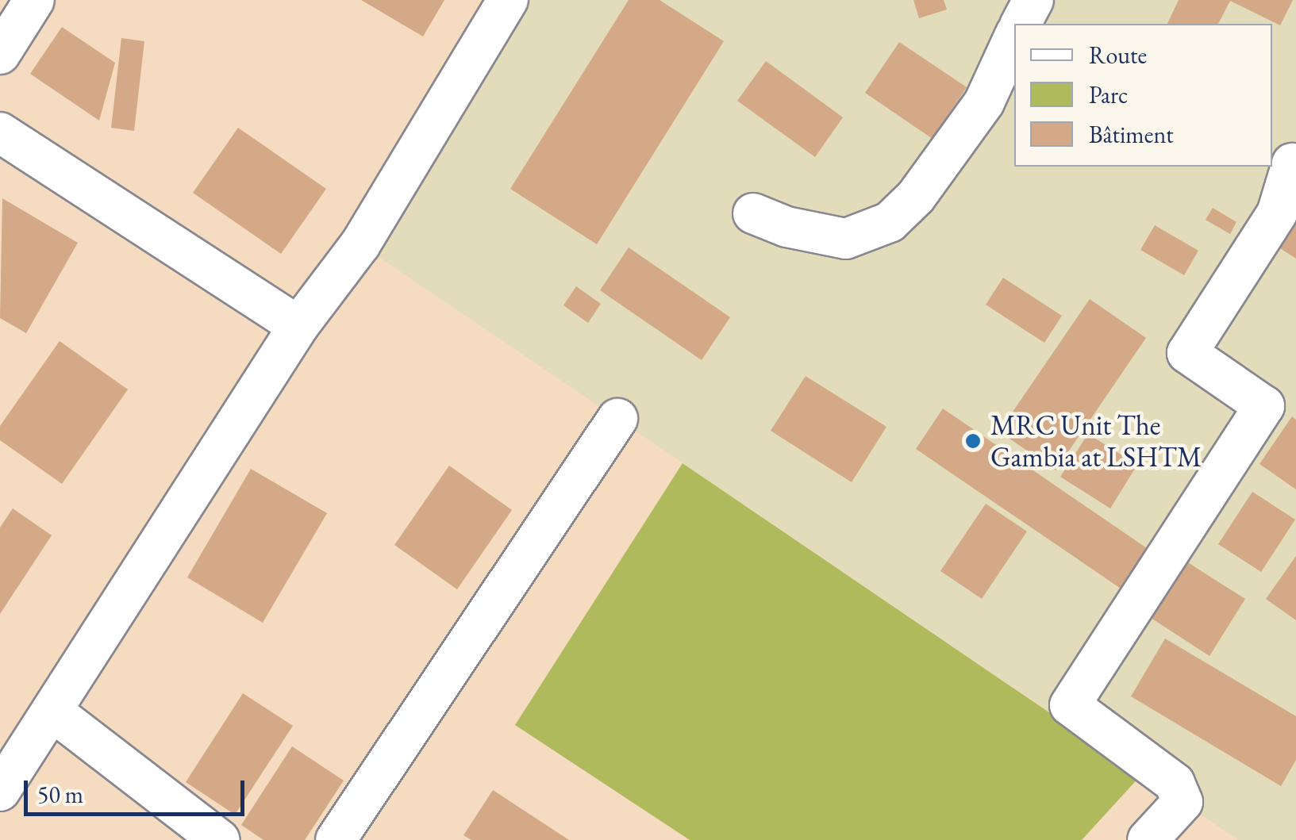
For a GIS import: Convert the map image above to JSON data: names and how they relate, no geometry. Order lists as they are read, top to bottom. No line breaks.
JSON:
{"places":["MRC Unit The Gambia at LSHTM"],"legend":["Route","Parc","Bâtiment"],"scale_bar":"50 m"}
